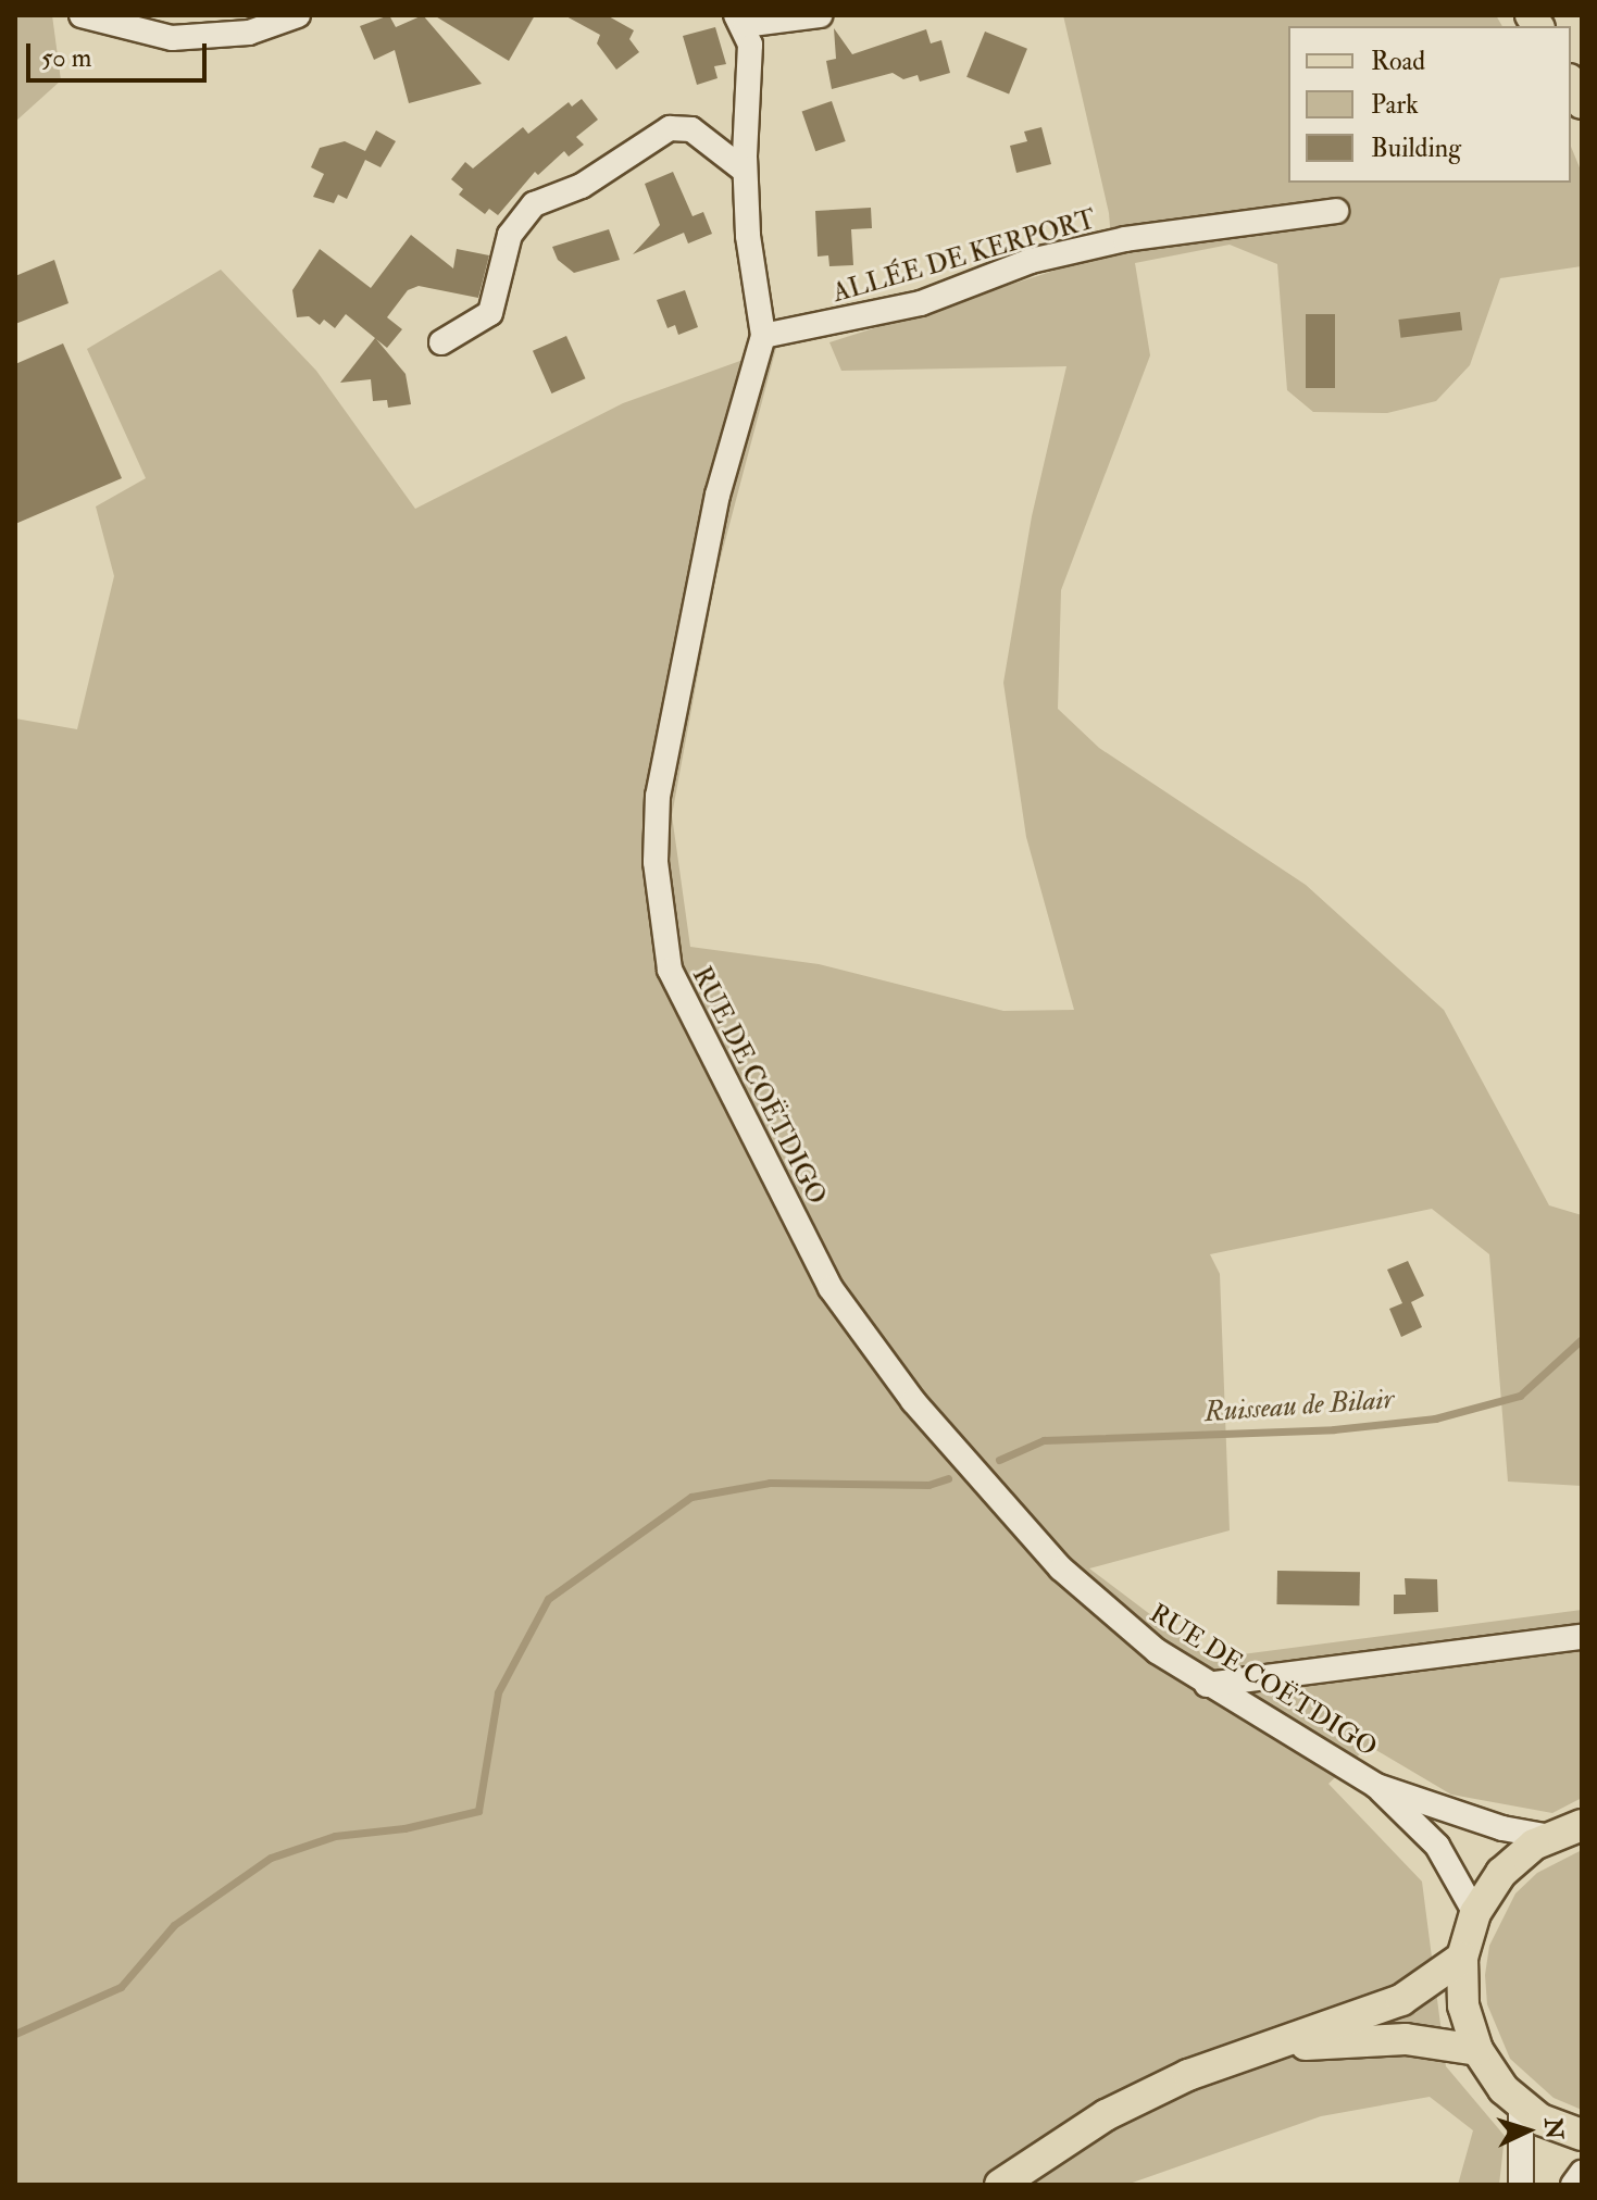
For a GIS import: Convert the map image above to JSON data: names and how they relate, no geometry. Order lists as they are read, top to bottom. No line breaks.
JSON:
{"streets":{"street":["ALLÉE DE KERPORT","RUE DE COËTDIGO"]},"crossings":[["ALLÉE DE KERPORT","RUE DE COËTDIGO"]],"water":["Ruisseau de Bilair"],"legend":["Road","Park","Building"],"scale_bar":"50 m","north":"right"}
